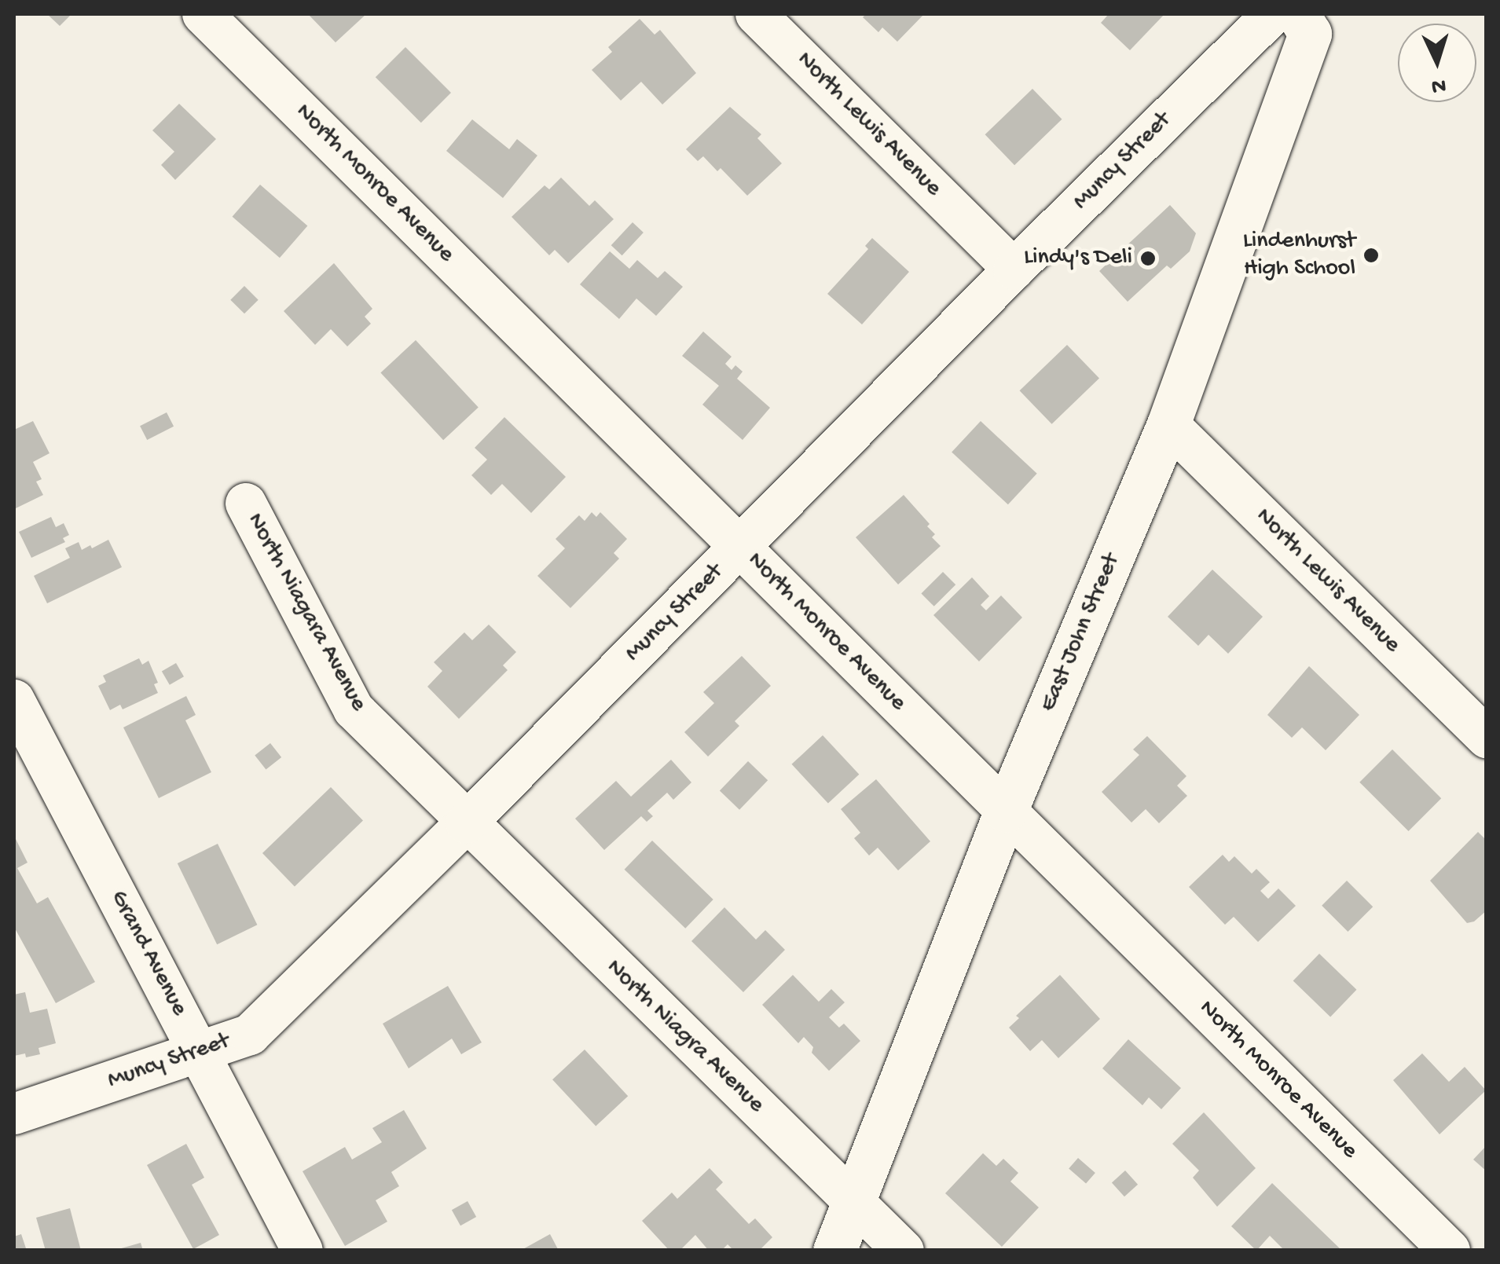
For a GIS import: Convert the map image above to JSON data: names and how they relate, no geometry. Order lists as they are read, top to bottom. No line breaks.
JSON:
{"streets":{"street":["North Lewis Avenue","Muncy Street","North Monroe Avenue","North Niagara Avenue","East John Street","Grand Avenue","North Niagra Avenue"]},"crossings":[["North Lewis Avenue","Muncy Street"],["North Lewis Avenue","East John Street"],["Muncy Street","North Monroe Avenue"],["Muncy Street","North Niagara Avenue"],["Muncy Street","Grand Avenue"],["Muncy Street","North Niagra Avenue"],["North Monroe Avenue","East John Street"],["North Niagara Avenue","North Niagra Avenue"],["East John Street","North Niagra Avenue"]],"places":["Lindenhurst High School","Lindy's Deli"],"north":"bottom"}
